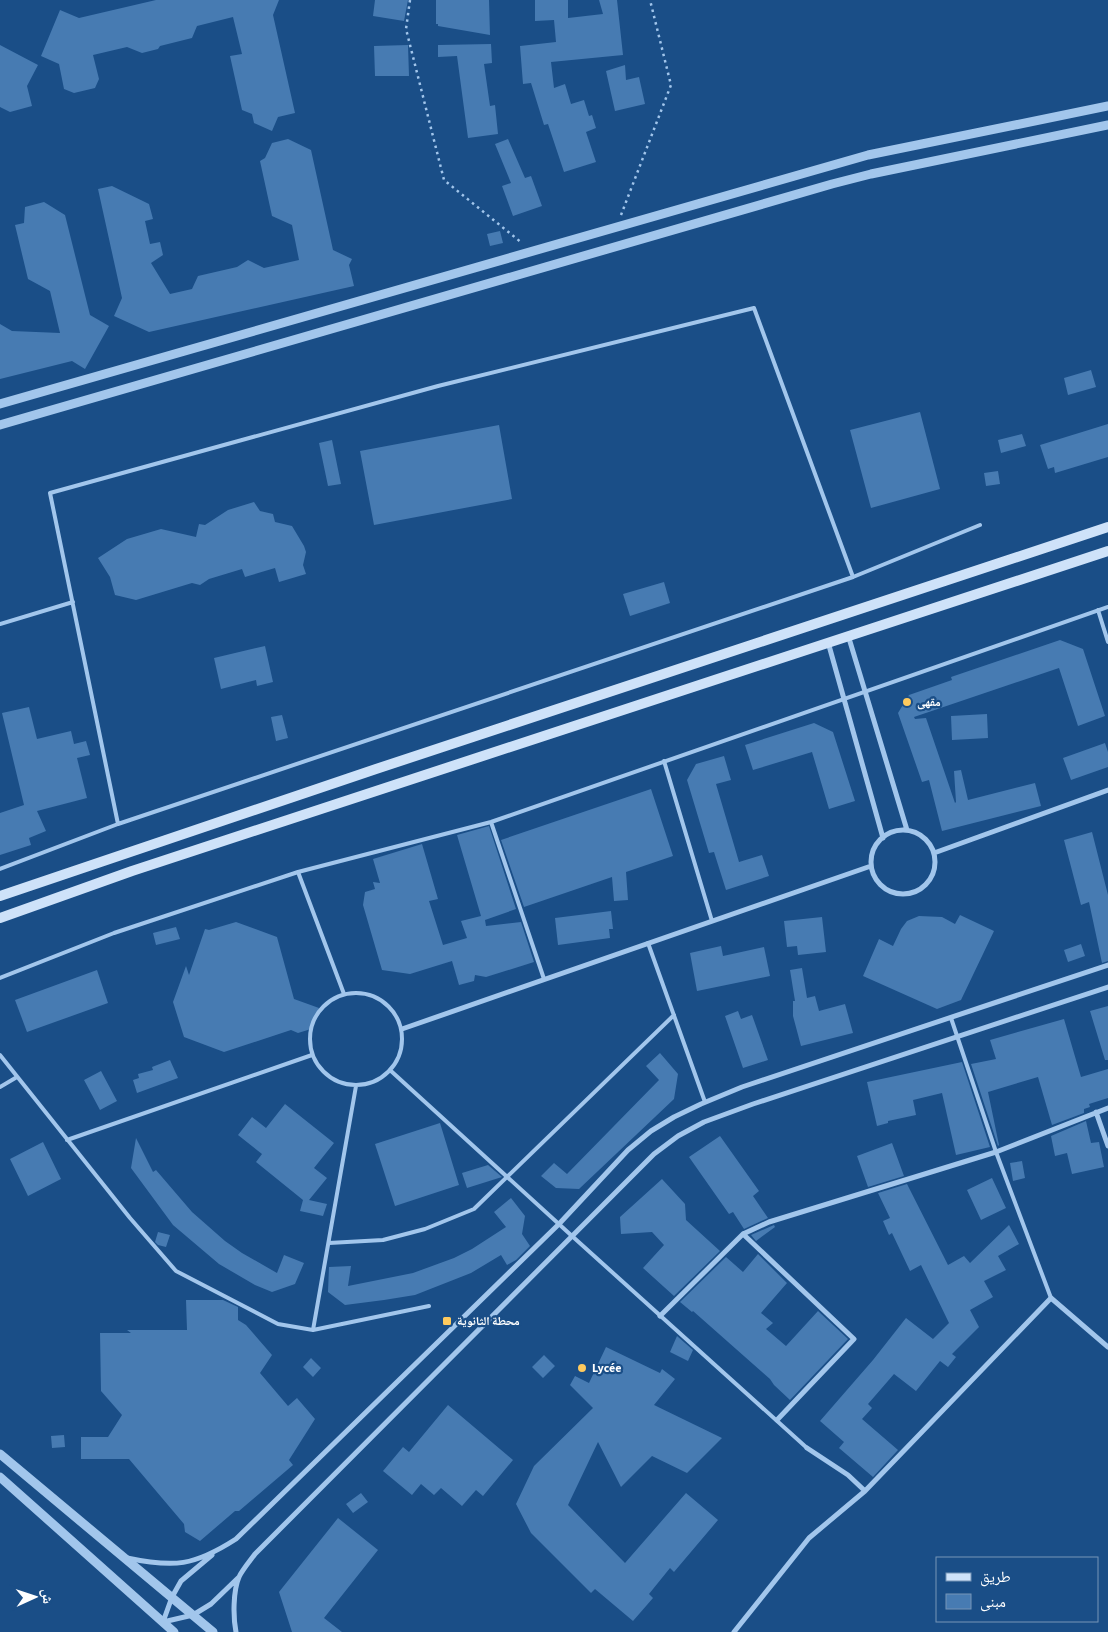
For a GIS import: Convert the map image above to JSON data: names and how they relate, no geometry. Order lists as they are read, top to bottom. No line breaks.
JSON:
{"places":{"other":["مقهى","Lycée"],"transit":["محطة الثانوية"]},"legend":["طريق","مبنى"],"north":"right"}
